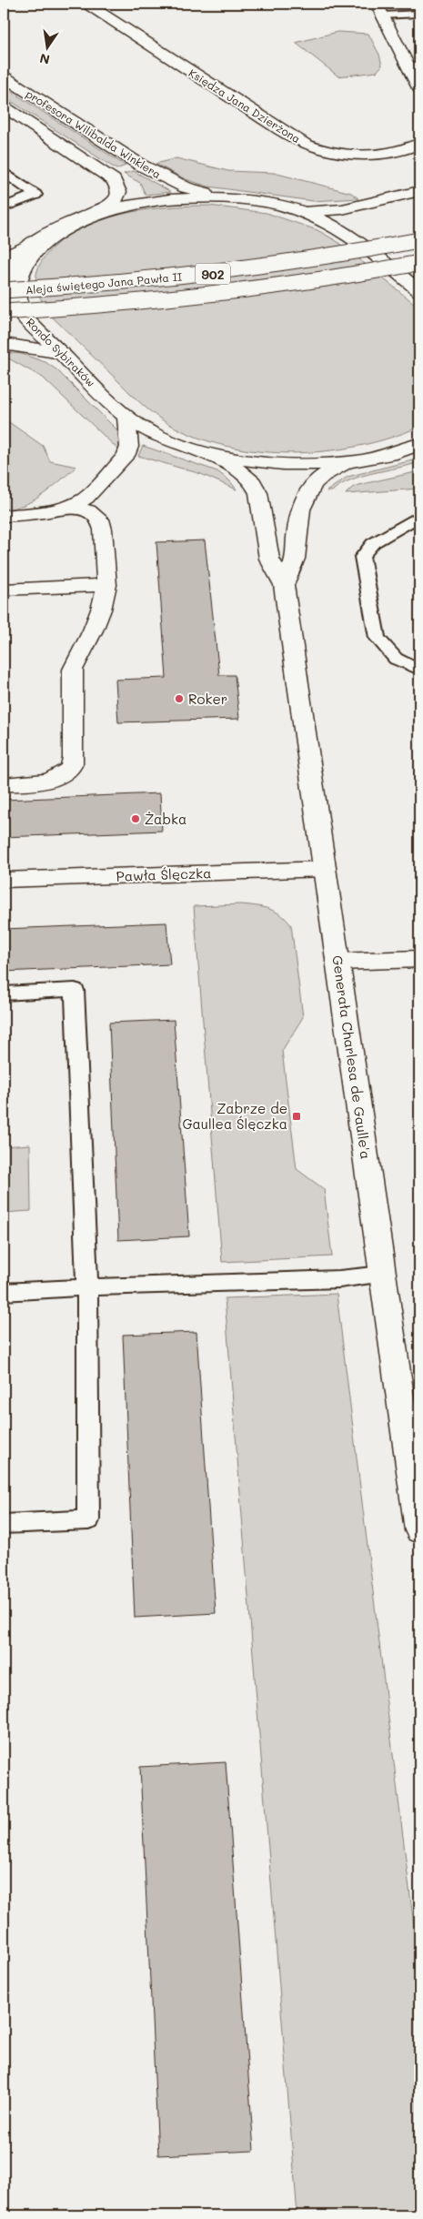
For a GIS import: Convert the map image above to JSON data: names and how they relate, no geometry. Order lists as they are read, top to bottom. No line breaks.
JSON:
{"streets":{"main road":["Księdza Jana Dzierżona","profesora Wilibalda Winklera","902","Aleja świętego Jana Pawła II","Rondo Sybiraków","Pawła Ślęczka","Generała Charlesa de Gaulle'a"]},"crossings":[["profesora Wilibalda Winklera","Rondo Sybiraków"],["Rondo Sybiraków","Generała Charlesa de Gaulle'a"],["Pawła Ślęczka","Generała Charlesa de Gaulle'a"]],"places":{"other":["Roker","Żabka"],"transit":["Zabrze de Gaullea Ślęczka"]},"north":"bottom"}
